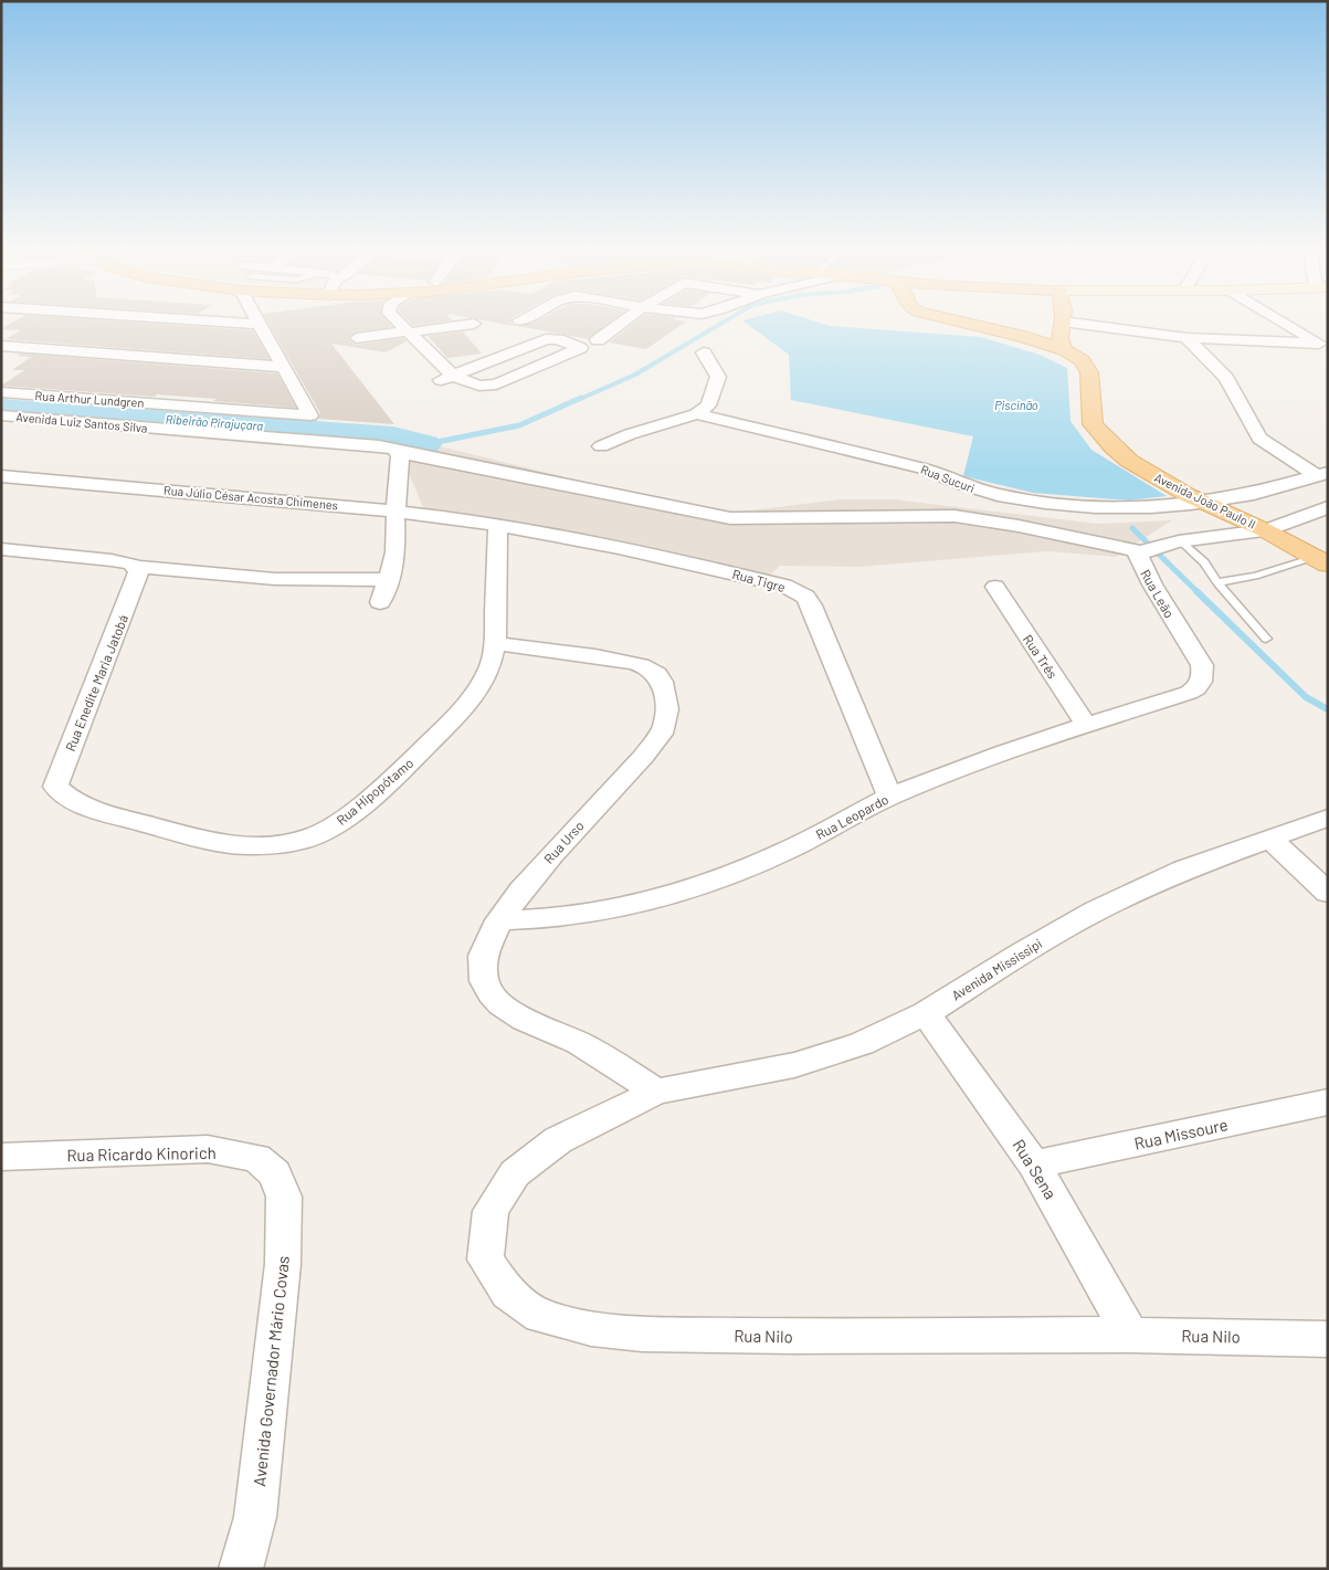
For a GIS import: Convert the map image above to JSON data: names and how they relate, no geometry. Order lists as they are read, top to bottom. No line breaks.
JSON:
{"streets":{"main road":["Avenida João Paulo II"],"street":["Rua Arthur Lundgren","Avenida Luiz Santos Silva","Rua Sucuri","Rua Júlio César Acosta Chimenes","Rua Tigre","Rua Leão","Rua Três","Rua Enedite Maria Jatobá","Rua Hipopótamo","Rua Leopardo","Rua Urso","Avenida Mississipi","Rua Missoure","Rua Ricardo Kinorich","Rua Sena","Rua Nilo","Avenida Governador Mário Covas"]},"crossings":[["Avenida Luiz Santos Silva","Rua Leão"],["Rua Sucuri","Avenida João Paulo II"],["Rua Júlio César Acosta Chimenes","Rua Tigre"],["Rua Júlio César Acosta Chimenes","Rua Hipopótamo"],["Avenida João Paulo II","Rua Leão"],["Rua Tigre","Rua Hipopótamo"],["Rua Tigre","Rua Leopardo"],["Rua Leão","Rua Leopardo"],["Rua Três","Rua Leopardo"],["Rua Enedite Maria Jatobá","Rua Hipopótamo"],["Rua Hipopótamo","Rua Urso"],["Rua Leopardo","Rua Urso"],["Rua Urso","Avenida Mississipi"],["Rua Urso","Rua Nilo"],["Avenida Mississipi","Rua Sena"],["Avenida Mississipi","Rua Nilo"],["Rua Missoure","Rua Sena"],["Rua Ricardo Kinorich","Avenida Governador Mário Covas"],["Rua Sena","Rua Nilo"]],"water":["Piscinão","Ribeirão Pirajuçara"]}
